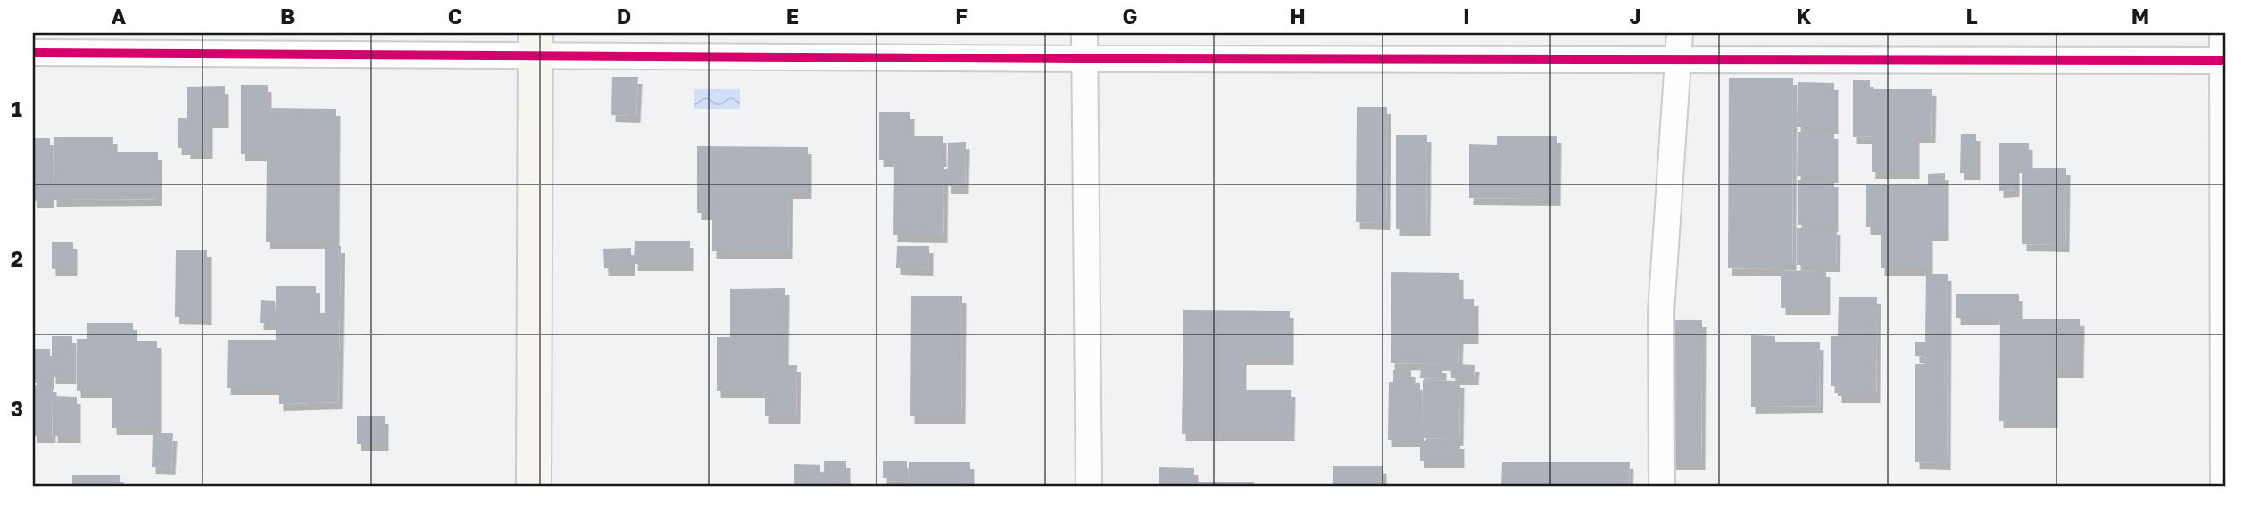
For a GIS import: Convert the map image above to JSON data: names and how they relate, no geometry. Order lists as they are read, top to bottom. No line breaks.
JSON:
{"grid":{"columns":["A","B","C","D","E","F","G","H","I","J","K","L","M"],"rows":["1","2","3"]}}
